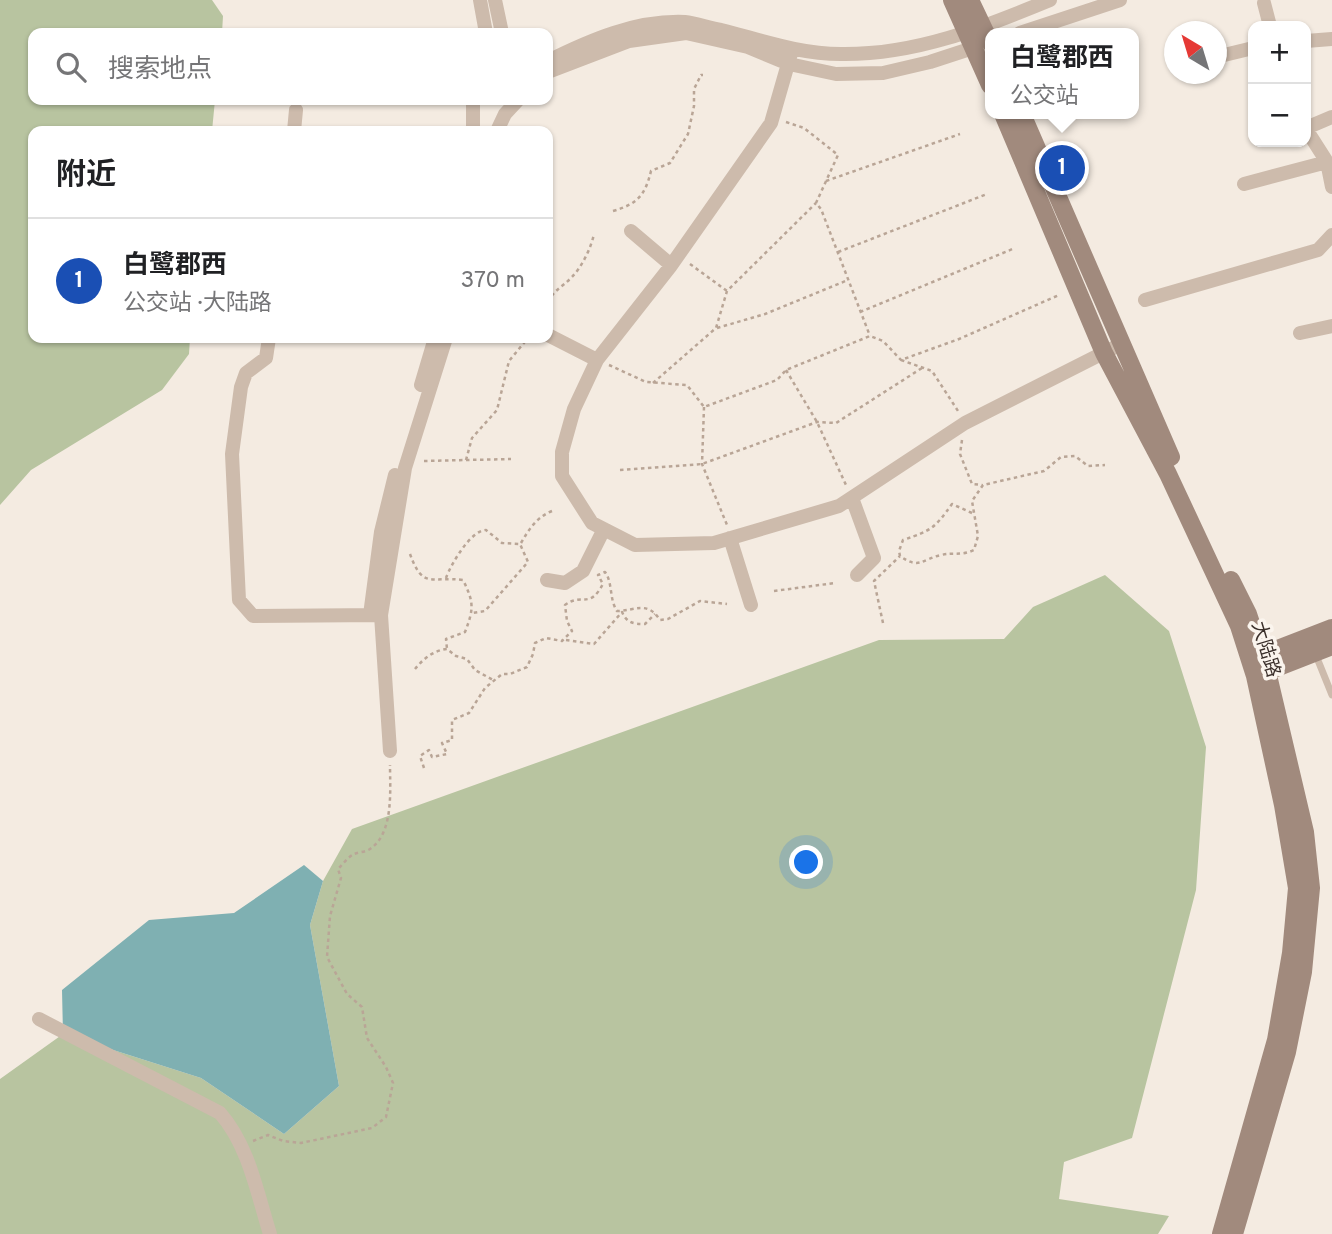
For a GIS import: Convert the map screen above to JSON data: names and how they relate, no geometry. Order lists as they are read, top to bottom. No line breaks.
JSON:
{"streets":{"main road":["大陆路"]},"north":"top left","page":{"map_buttons":["+","−"],"popup":["白鹭郡西","公交站"],"search":"搜索地点","heading":"附近","pins":"1","list":[{"mark":"1","name":"白鹭郡西","note":"公交站 · 大陆路","value":"370 m"}]}}
